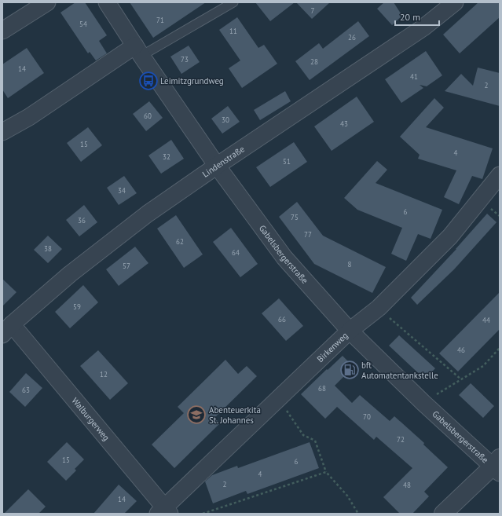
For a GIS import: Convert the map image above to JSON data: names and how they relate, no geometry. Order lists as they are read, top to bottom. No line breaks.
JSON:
{"streets":{"street":["Lindenstraße","Gabelsbergerstraße","Birkenweg","Walburgerweg"]},"crossings":[["Lindenstraße","Gabelsbergerstraße"],["Lindenstraße","Walburgerweg"],["Gabelsbergerstraße","Birkenweg"],["Birkenweg","Walburgerweg"]],"places":{"bus stop":["Leimitzgrundweg"],"fuel station":["bft Automatentankstelle"],"school or university":["Abenteuerkita St. Johannes"]},"house_numbers":["7","71","54","11","26","73","28","14","41","2","60","30","43","15","4","32","51","34","6","75","36","77","62","38","64","8","57","59","66","44","46","12","68","63","70","72","15","6","4","2","48","14"],"scale_bar":"20 m"}
